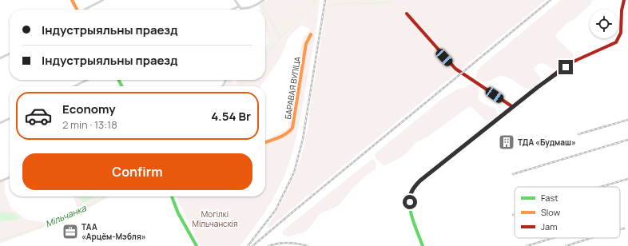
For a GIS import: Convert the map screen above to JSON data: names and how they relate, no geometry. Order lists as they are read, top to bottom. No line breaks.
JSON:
{"streets":{"street":["БАРАВАЯ ВУЛІЦА"]},"water":["Мільчанка"],"parks":["Могілкі Мільчанскія"],"places":{"building":["ТДА «Будмаш»"],"office":["ТАА «Арцём-Мэбля»"]},"legend":["Fast","Slow","Jam"],"page":{"banner":["Індустрыяльны праезд","Індустрыяльны праезд"],"list":[{"name":"Economy","note":"2 min · 13:18","value":"4.54 Br"}],"buttons":"Confirm"}}
